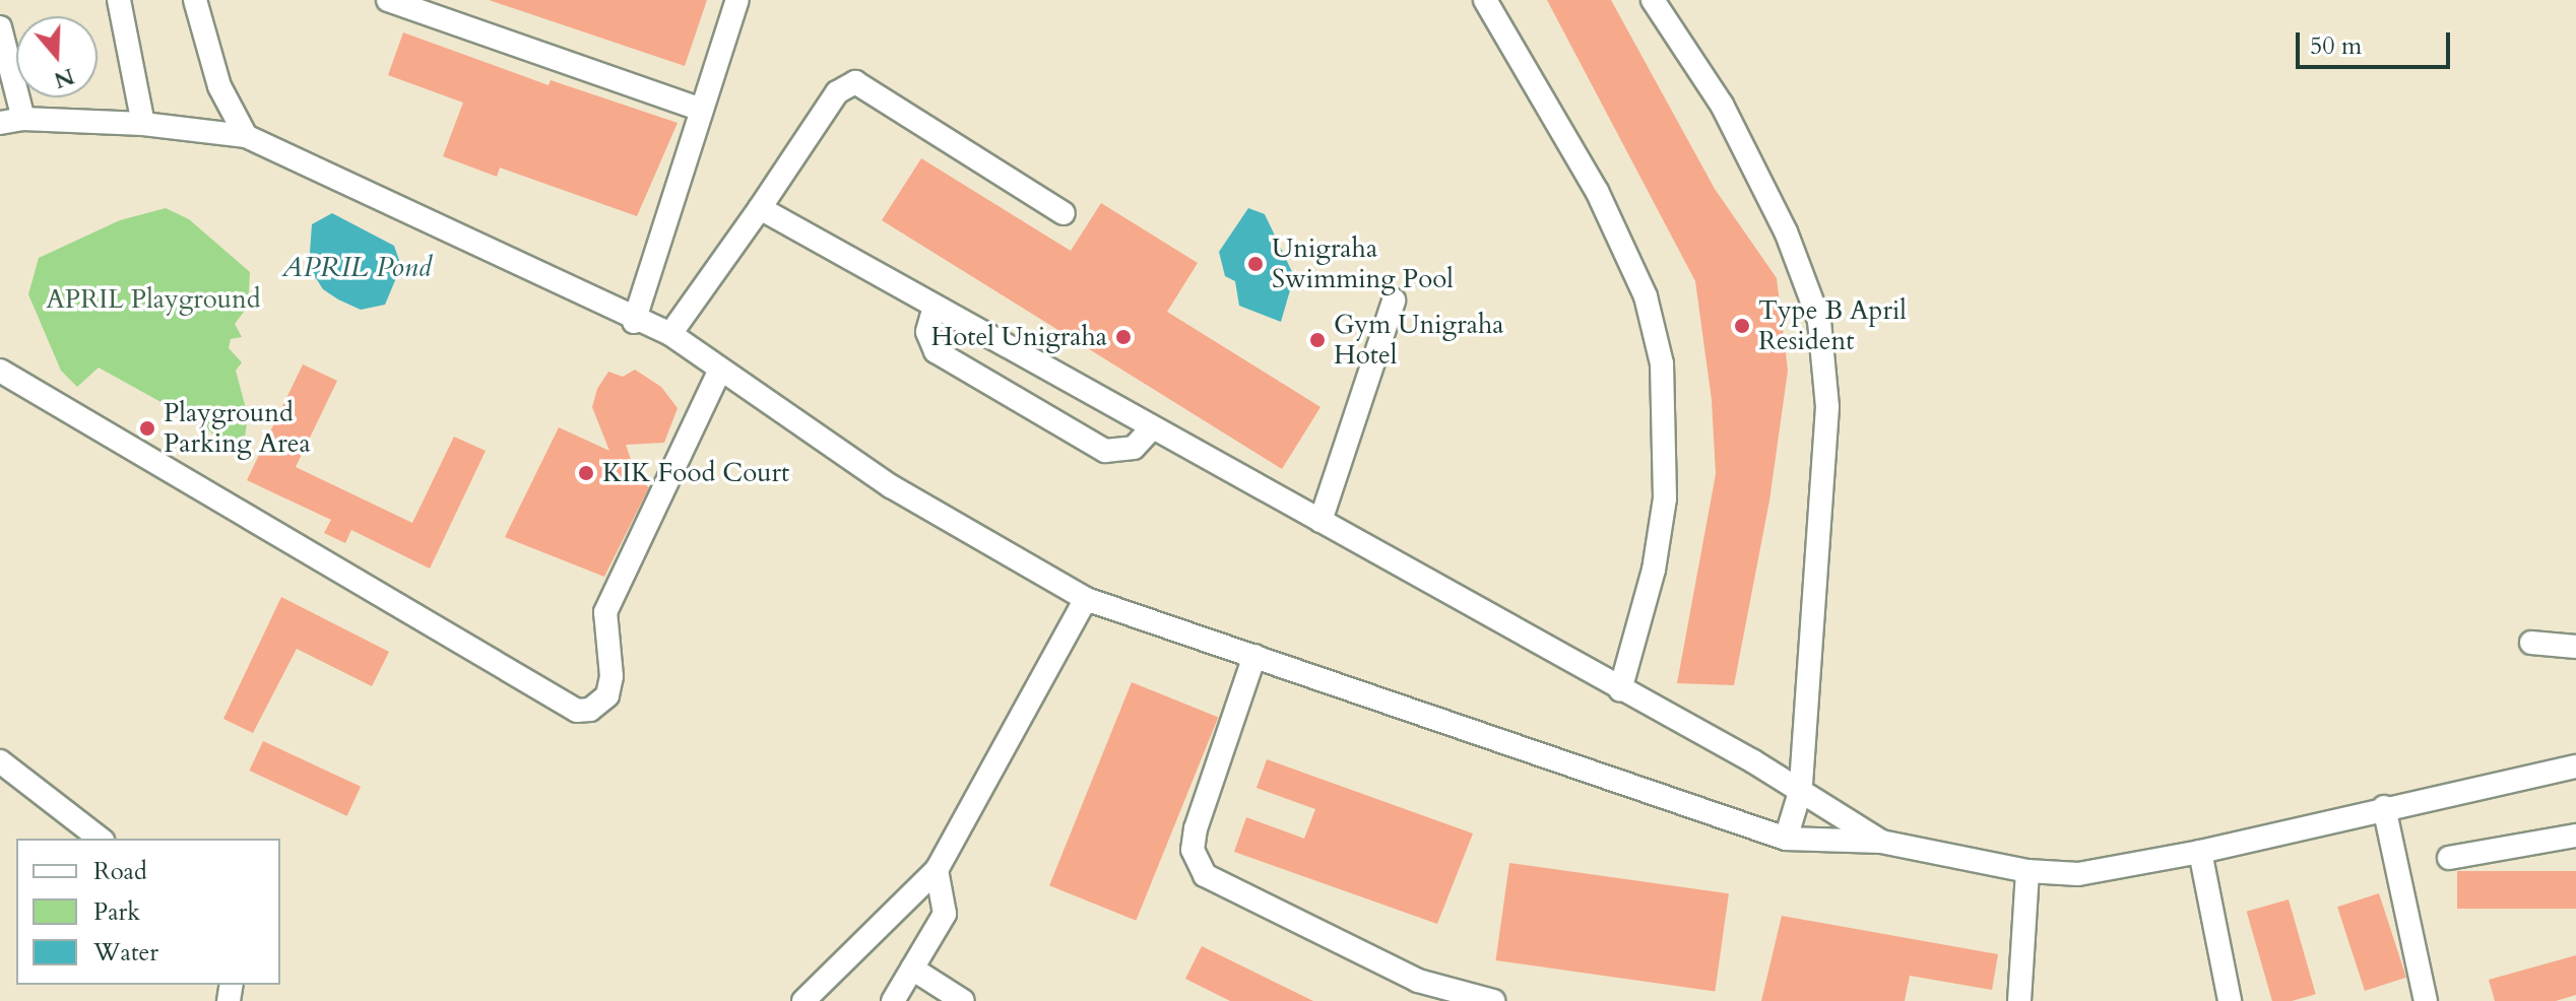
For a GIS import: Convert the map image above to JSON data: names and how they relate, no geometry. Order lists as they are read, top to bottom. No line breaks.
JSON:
{"water":["APRIL Pond"],"parks":["APRIL Playground"],"places":["Unigraha Swimming Pool","Type B April Resident","Hotel Unigraha","Gym Unigraha Hotel","Playground Parking Area","KIK Food Court"],"legend":["Road","Park","Water"],"scale_bar":"50 m","north":"bottom"}
